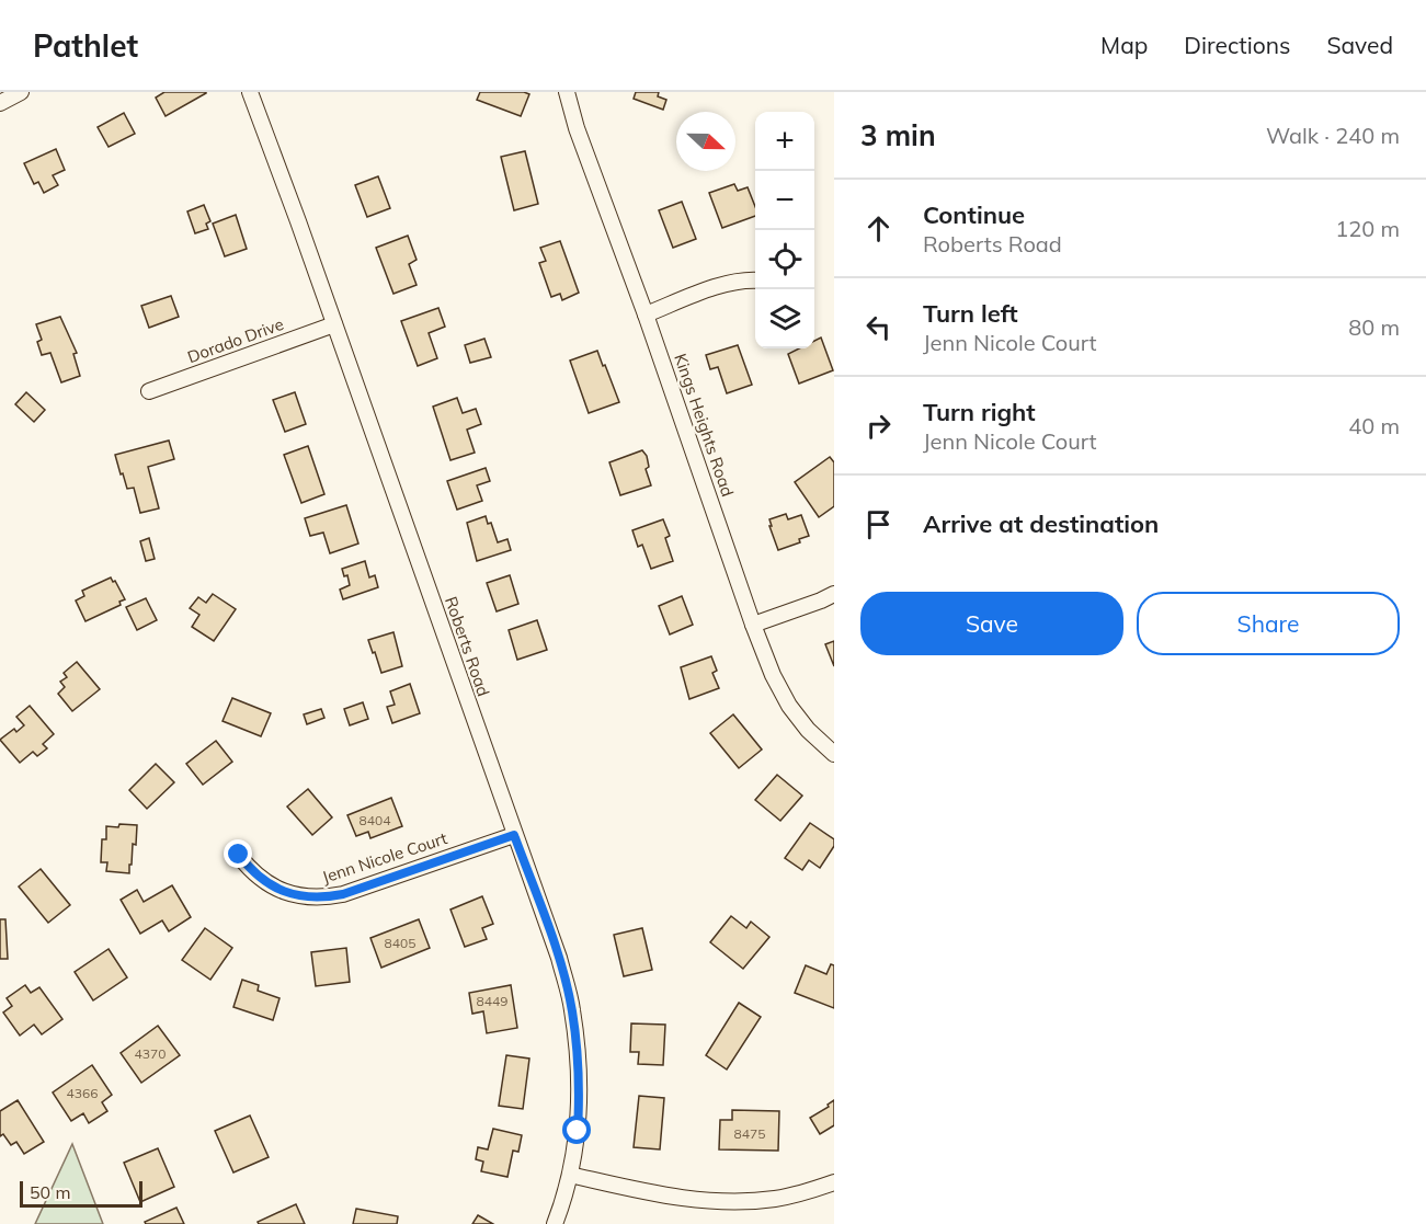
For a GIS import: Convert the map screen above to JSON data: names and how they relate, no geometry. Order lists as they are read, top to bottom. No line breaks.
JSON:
{"streets":{"street":["Dorado Drive","Kings Heights Road","Roberts Road","Jenn Nicole Court"]},"crossings":[["Dorado Drive","Roberts Road"],["Roberts Road","Jenn Nicole Court"]],"house_numbers":["8404","8405","8449","4370","4366","8475"],"scale_bar":"50 m","north":"right","page":{"header":"Pathlet","nav":["Map","Directions","Saved"],"heading":["3 min","Walk · 240 m"],"map_buttons":["+","−"],"list":[["Continue","Roberts Road","120 m"],["Turn left","Jenn Nicole Court","80 m"],["Turn right","Jenn Nicole Court","40 m"],"Arrive at destination"],"buttons":["Save","Share"],"scale":"50 m"}}
